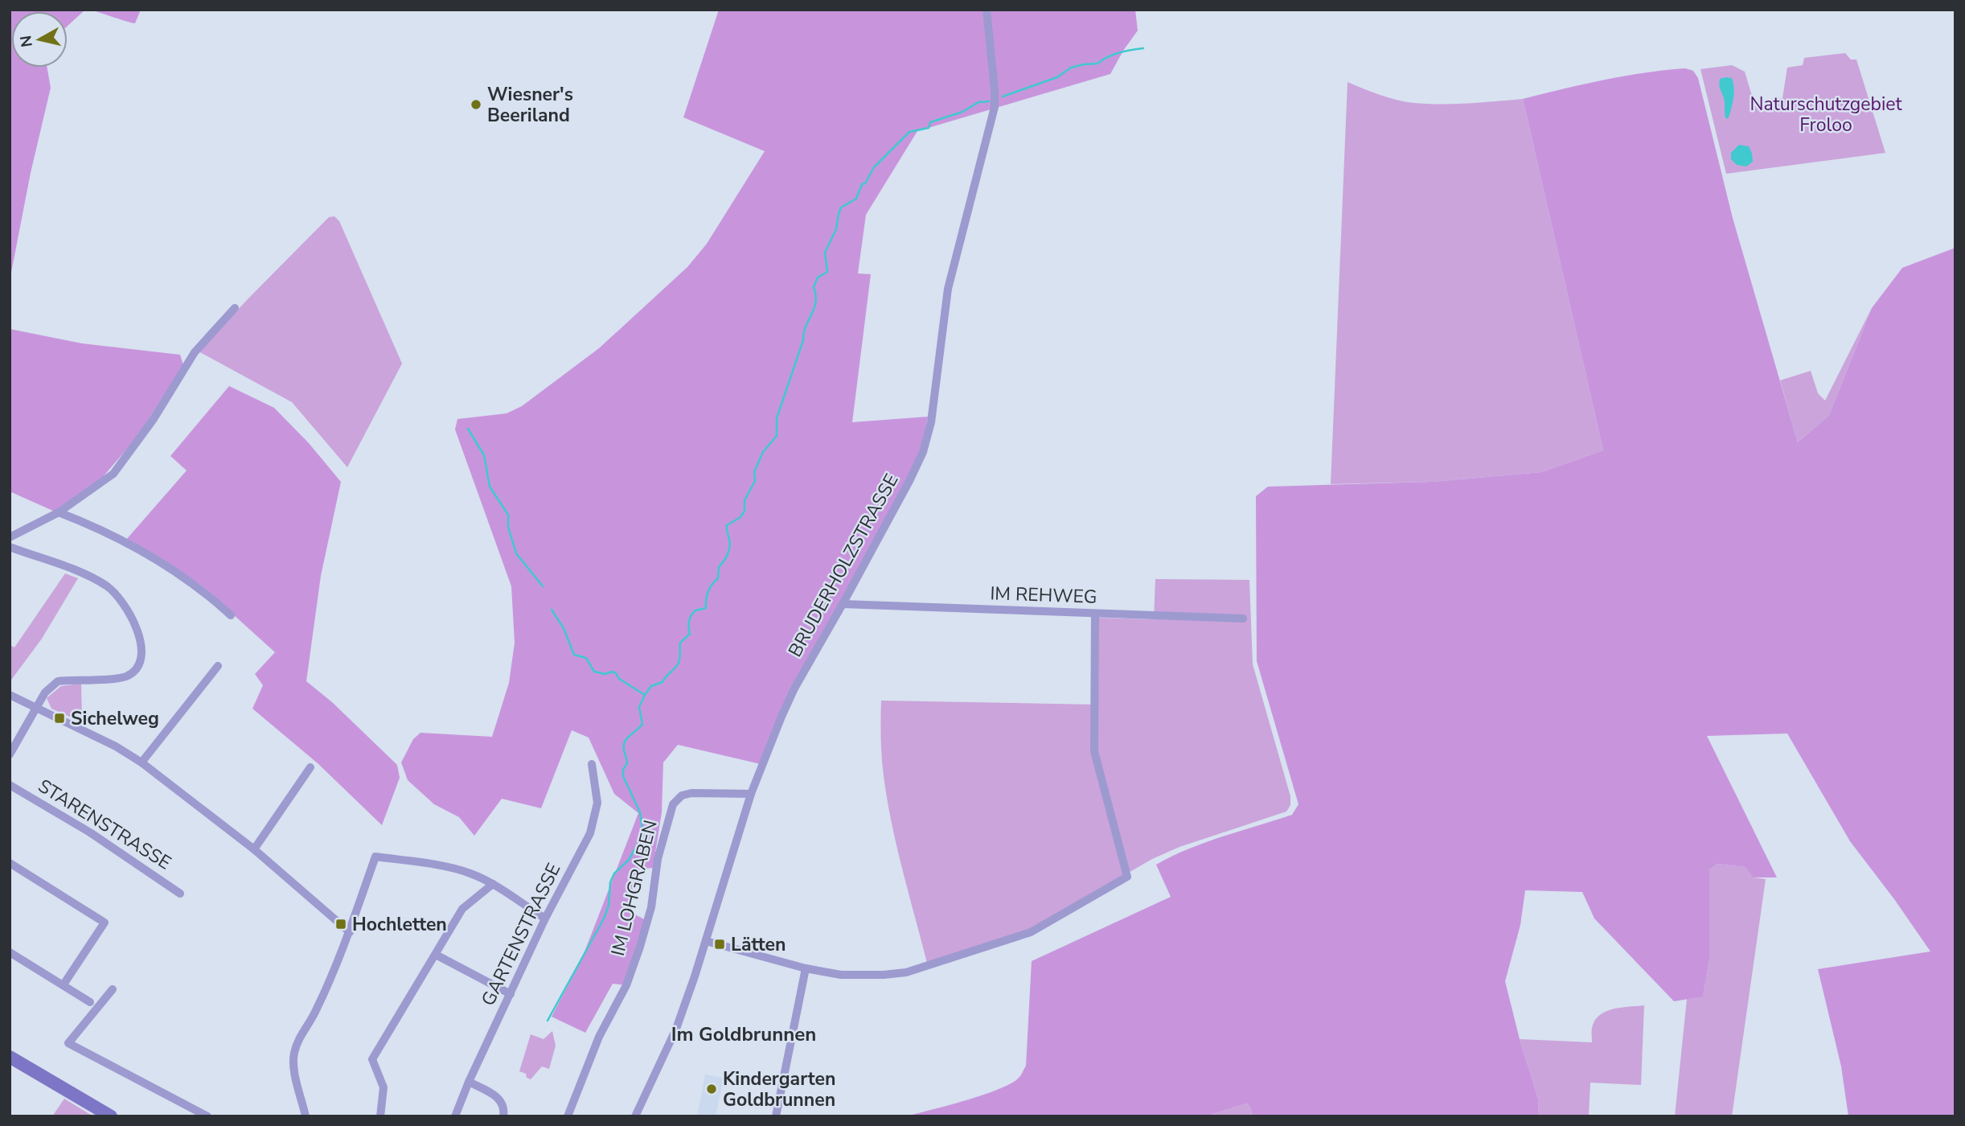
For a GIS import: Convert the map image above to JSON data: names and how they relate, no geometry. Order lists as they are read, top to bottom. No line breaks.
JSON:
{"streets":{"street":["BRUDERHOLZSTRASSE","IM REHWEG","STARENSTRASSE","IM LOHGRABEN","GARTENSTRASSE"]},"crossings":[["BRUDERHOLZSTRASSE","IM REHWEG"],["BRUDERHOLZSTRASSE","IM LOHGRABEN"]],"districts":["Im Goldbrunnen"],"parks":["Naturschutzgebiet Froloo"],"places":{"other":["Wiesner's Beeriland","Kindergarten Goldbrunnen"],"transit":["Sichelweg","Hochletten","Lätten"]},"north":"left"}
